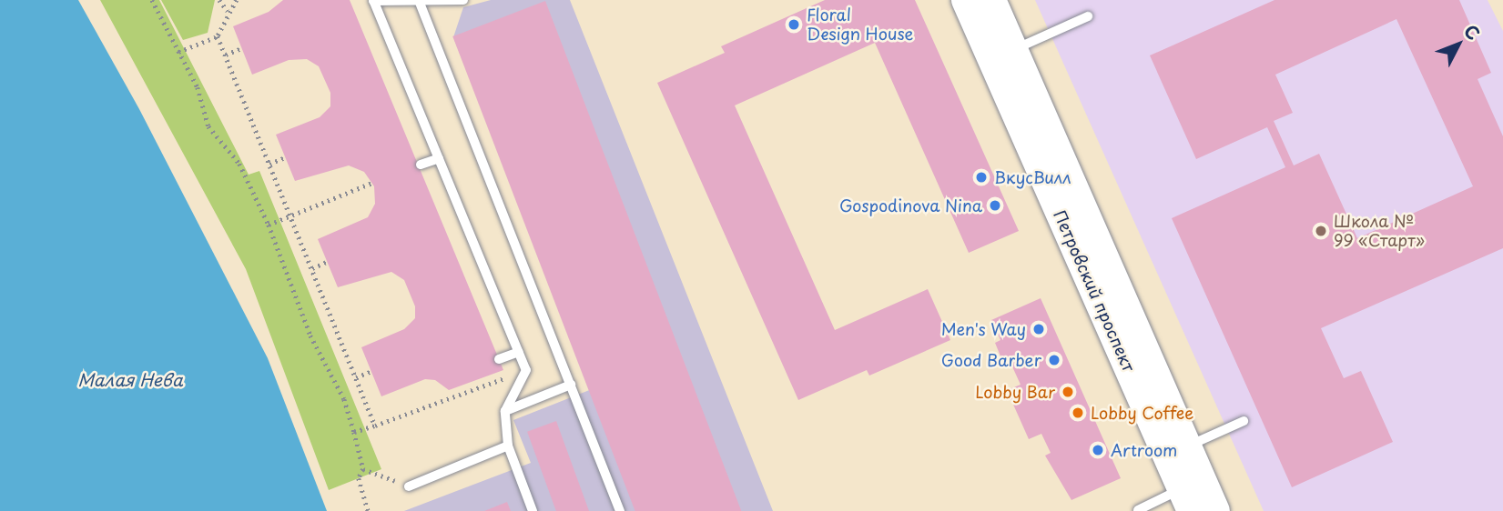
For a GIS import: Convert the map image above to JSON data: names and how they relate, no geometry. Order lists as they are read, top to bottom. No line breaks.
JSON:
{"streets":{"street":["Петровский проспект"]},"water":["Малая Нева"],"places":["Floral Design House","ВкусВилл","Gospodinova Nina","Школа № 99 «Старт»","Men's Way","Good Barber","Lobby Bar","Lobby Coffee","Artroom"],"north":"top right"}
